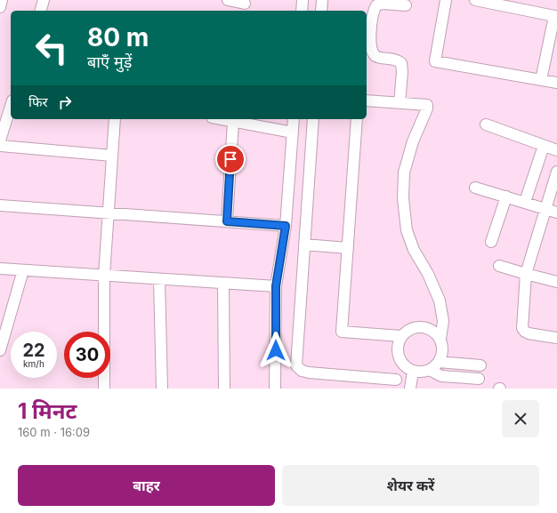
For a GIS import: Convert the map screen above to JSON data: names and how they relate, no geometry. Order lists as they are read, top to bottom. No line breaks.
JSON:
{"page":{"turn":["80 m","बाएँ मुड़ें"],"then":"फिर","speed":"22 km/h","limit":"30","heading":["1 मिनट","160 m · 16:09"],"buttons":["बाहर","शेयर करें"]}}
